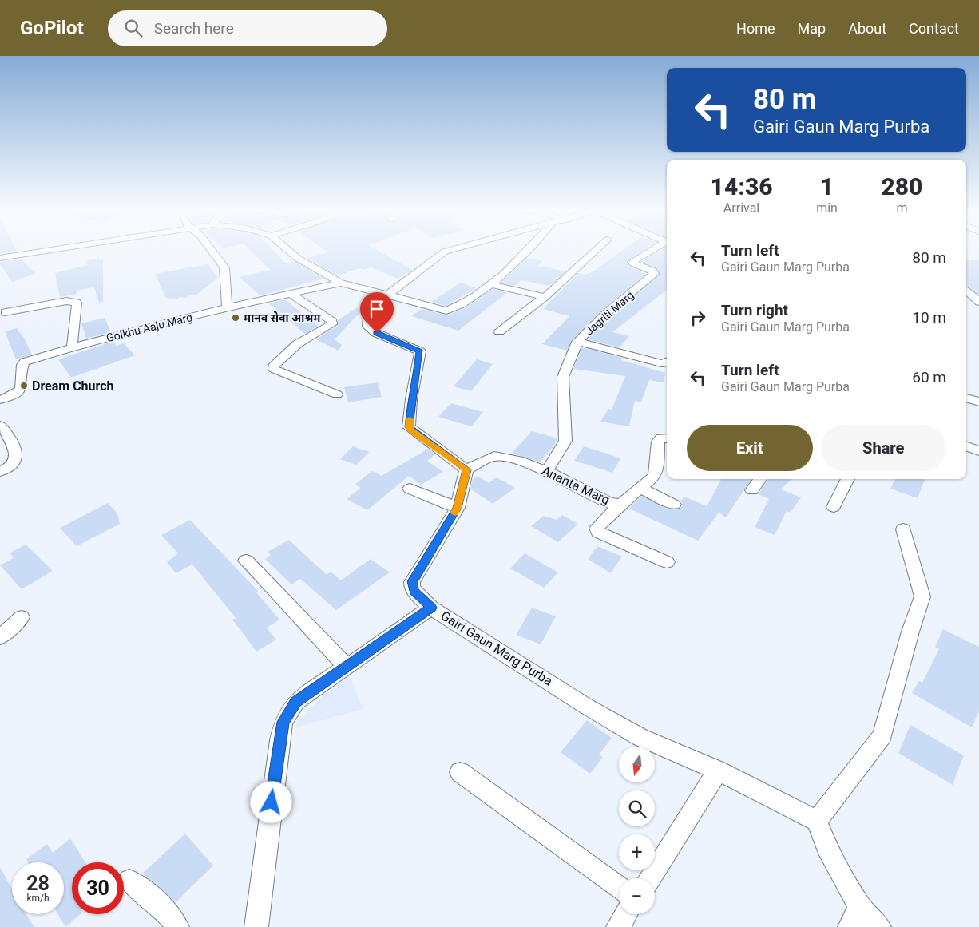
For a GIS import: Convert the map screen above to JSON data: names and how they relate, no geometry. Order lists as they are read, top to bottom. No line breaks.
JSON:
{"streets":{"street":["Jagriti Marg","Golkhu Aaju Marg","Ananta Marg","Gairi Gaun Marg Purba"]},"crossings":[["Jagriti Marg","Ananta Marg"],["Ananta Marg","Gairi Gaun Marg Purba"]],"places":["मानव सेवा आश्रम","Dream Church"],"north":"bottom","page":{"header":"GoPilot","search":"Search here","nav":["Home","Map","About","Contact"],"turn":["80 m","Gairi Gaun Marg Purba"],"eta":["14:36","Arrival","1","min","280","m"],"list":[{"name":"Turn left","note":"Gairi Gaun Marg Purba","value":"80 m"},{"name":"Turn right","note":"Gairi Gaun Marg Purba","value":"10 m"},{"name":"Turn left","note":"Gairi Gaun Marg Purba","value":"60 m"}],"buttons":["Exit","Share"],"map_buttons":["+","−"],"speed":"28 km/h","limit":"30"}}
